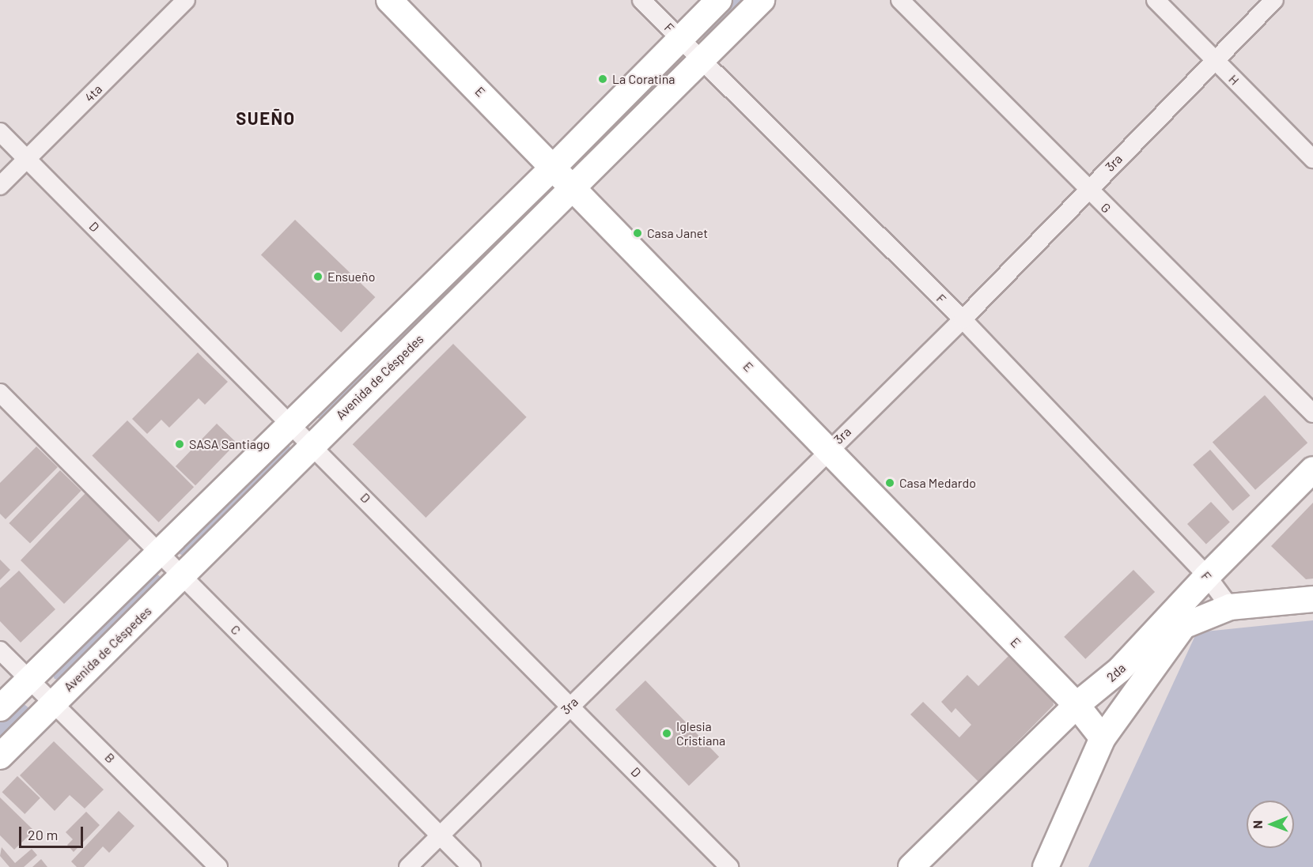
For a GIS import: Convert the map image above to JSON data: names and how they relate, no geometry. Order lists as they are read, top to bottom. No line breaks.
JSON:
{"streets":{"main road":["E","Avenida de Céspedes","2da"],"street":["F","H","4ta","3ra","G","D","C","B"]},"crossings":[["F","3ra"],["F","Avenida de Céspedes"],["F","2da"],["H","3ra"],["E","3ra"],["E","Avenida de Céspedes"],["E","2da"],["4ta","D"],["3ra","G"],["3ra","D"],["3ra","C"],["D","Avenida de Céspedes"],["Avenida de Céspedes","C"],["Avenida de Céspedes","B"]],"districts":["SUEÑO"],"places":["La Coratina","Casa Janet","Ensueño","SASA Santiago","Casa Medardo","Iglesia Cristiana"],"scale_bar":"20 m","north":"left"}
